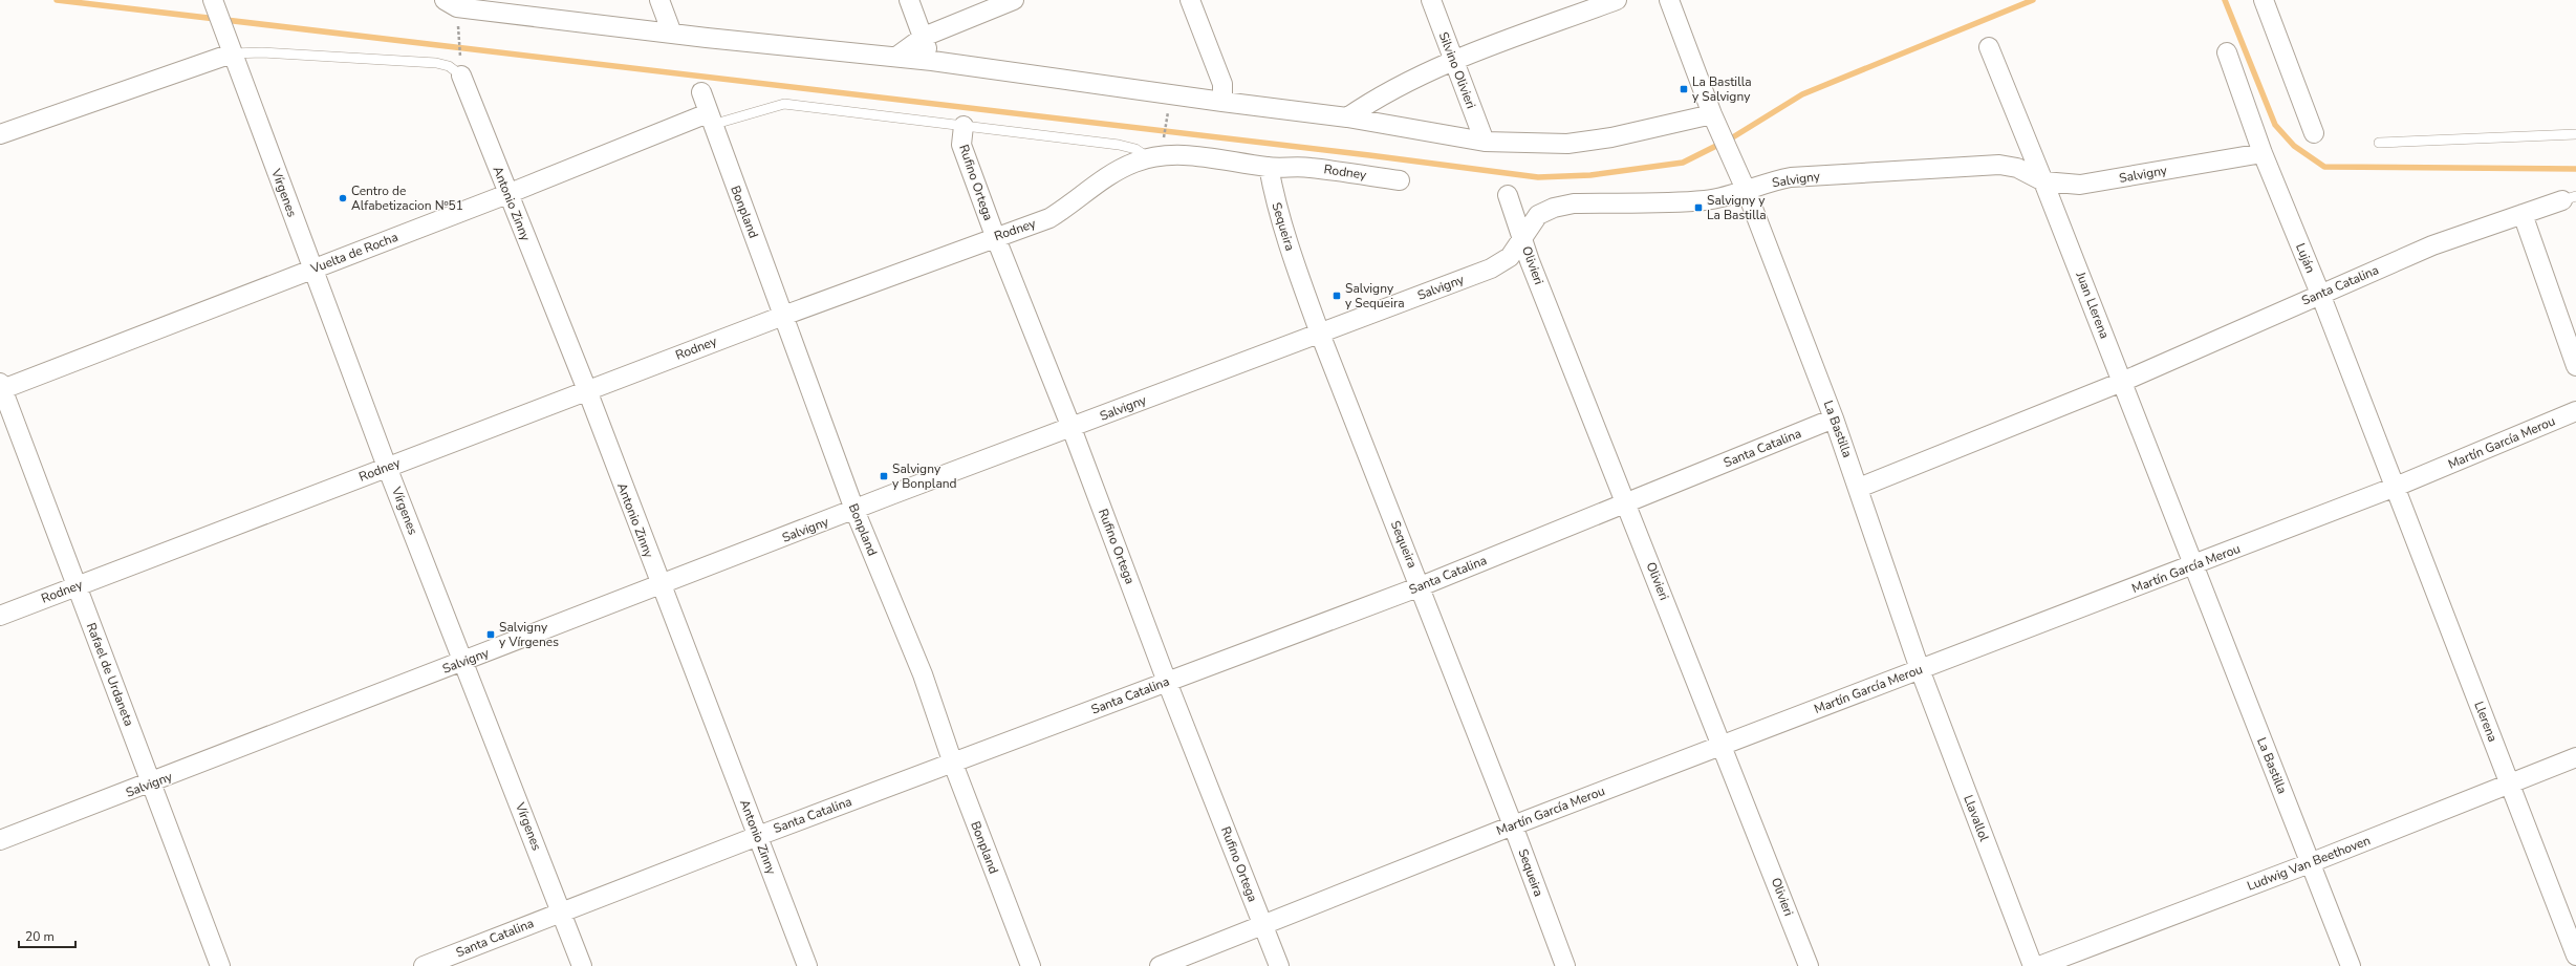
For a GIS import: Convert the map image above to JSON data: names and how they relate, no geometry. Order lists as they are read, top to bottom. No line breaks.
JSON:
{"streets":{"street":["Silvino Olivieri","Rodney","Salvigny","Rufino Ortega","Vírgenes","Antonio Zinny","Bonpland","Sequeira","Vuelta de Rocha","Luján","Olivieri","Santa Catalina","Juan Llerena","La Bastilla","Martín García Merou","Rafael de Urdaneta","Llerena","Llavallol","Ludwig Van Beethoven"]},"crossings":[["Rodney","Rufino Ortega"],["Rodney","Vírgenes"],["Rodney","Antonio Zinny"],["Rodney","Bonpland"],["Rodney","Sequeira"],["Rodney","Rafael de Urdaneta"],["Salvigny","Rufino Ortega"],["Salvigny","Vírgenes"],["Salvigny","Antonio Zinny"],["Salvigny","Bonpland"],["Salvigny","Sequeira"],["Salvigny","Luján"],["Salvigny","Olivieri"],["Salvigny","Juan Llerena"],["Salvigny","La Bastilla"],["Salvigny","Rafael de Urdaneta"],["Rufino Ortega","Santa Catalina"],["Rufino Ortega","Martín García Merou"],["Vírgenes","Vuelta de Rocha"],["Vírgenes","Santa Catalina"],["Antonio Zinny","Vuelta de Rocha"],["Antonio Zinny","Santa Catalina"],["Bonpland","Vuelta de Rocha"],["Bonpland","Santa Catalina"],["Sequeira","Santa Catalina"],["Sequeira","Martín García Merou"],["Vuelta de Rocha","Rafael de Urdaneta"],["Luján","Santa Catalina"],["Luján","Martín García Merou"],["Luján","Llerena"],["Olivieri","Santa Catalina"],["Olivieri","Martín García Merou"],["Santa Catalina","Juan Llerena"],["Santa Catalina","La Bastilla"],["Juan Llerena","La Bastilla"],["Juan Llerena","Martín García Merou"],["La Bastilla","Martín García Merou"],["La Bastilla","Llavallol"],["La Bastilla","Ludwig Van Beethoven"],["Martín García Merou","Llerena"],["Martín García Merou","Llavallol"],["Llerena","Ludwig Van Beethoven"]],"places":{"transit":["La Bastilla y Salvigny","Salvigny y La Bastilla","Salvigny y Sequeira","Salvigny y Bonpland","Salvigny y Vírgenes"],"other":["Centro de Alfabetizacion Nº51"]},"scale_bar":"20 m"}
